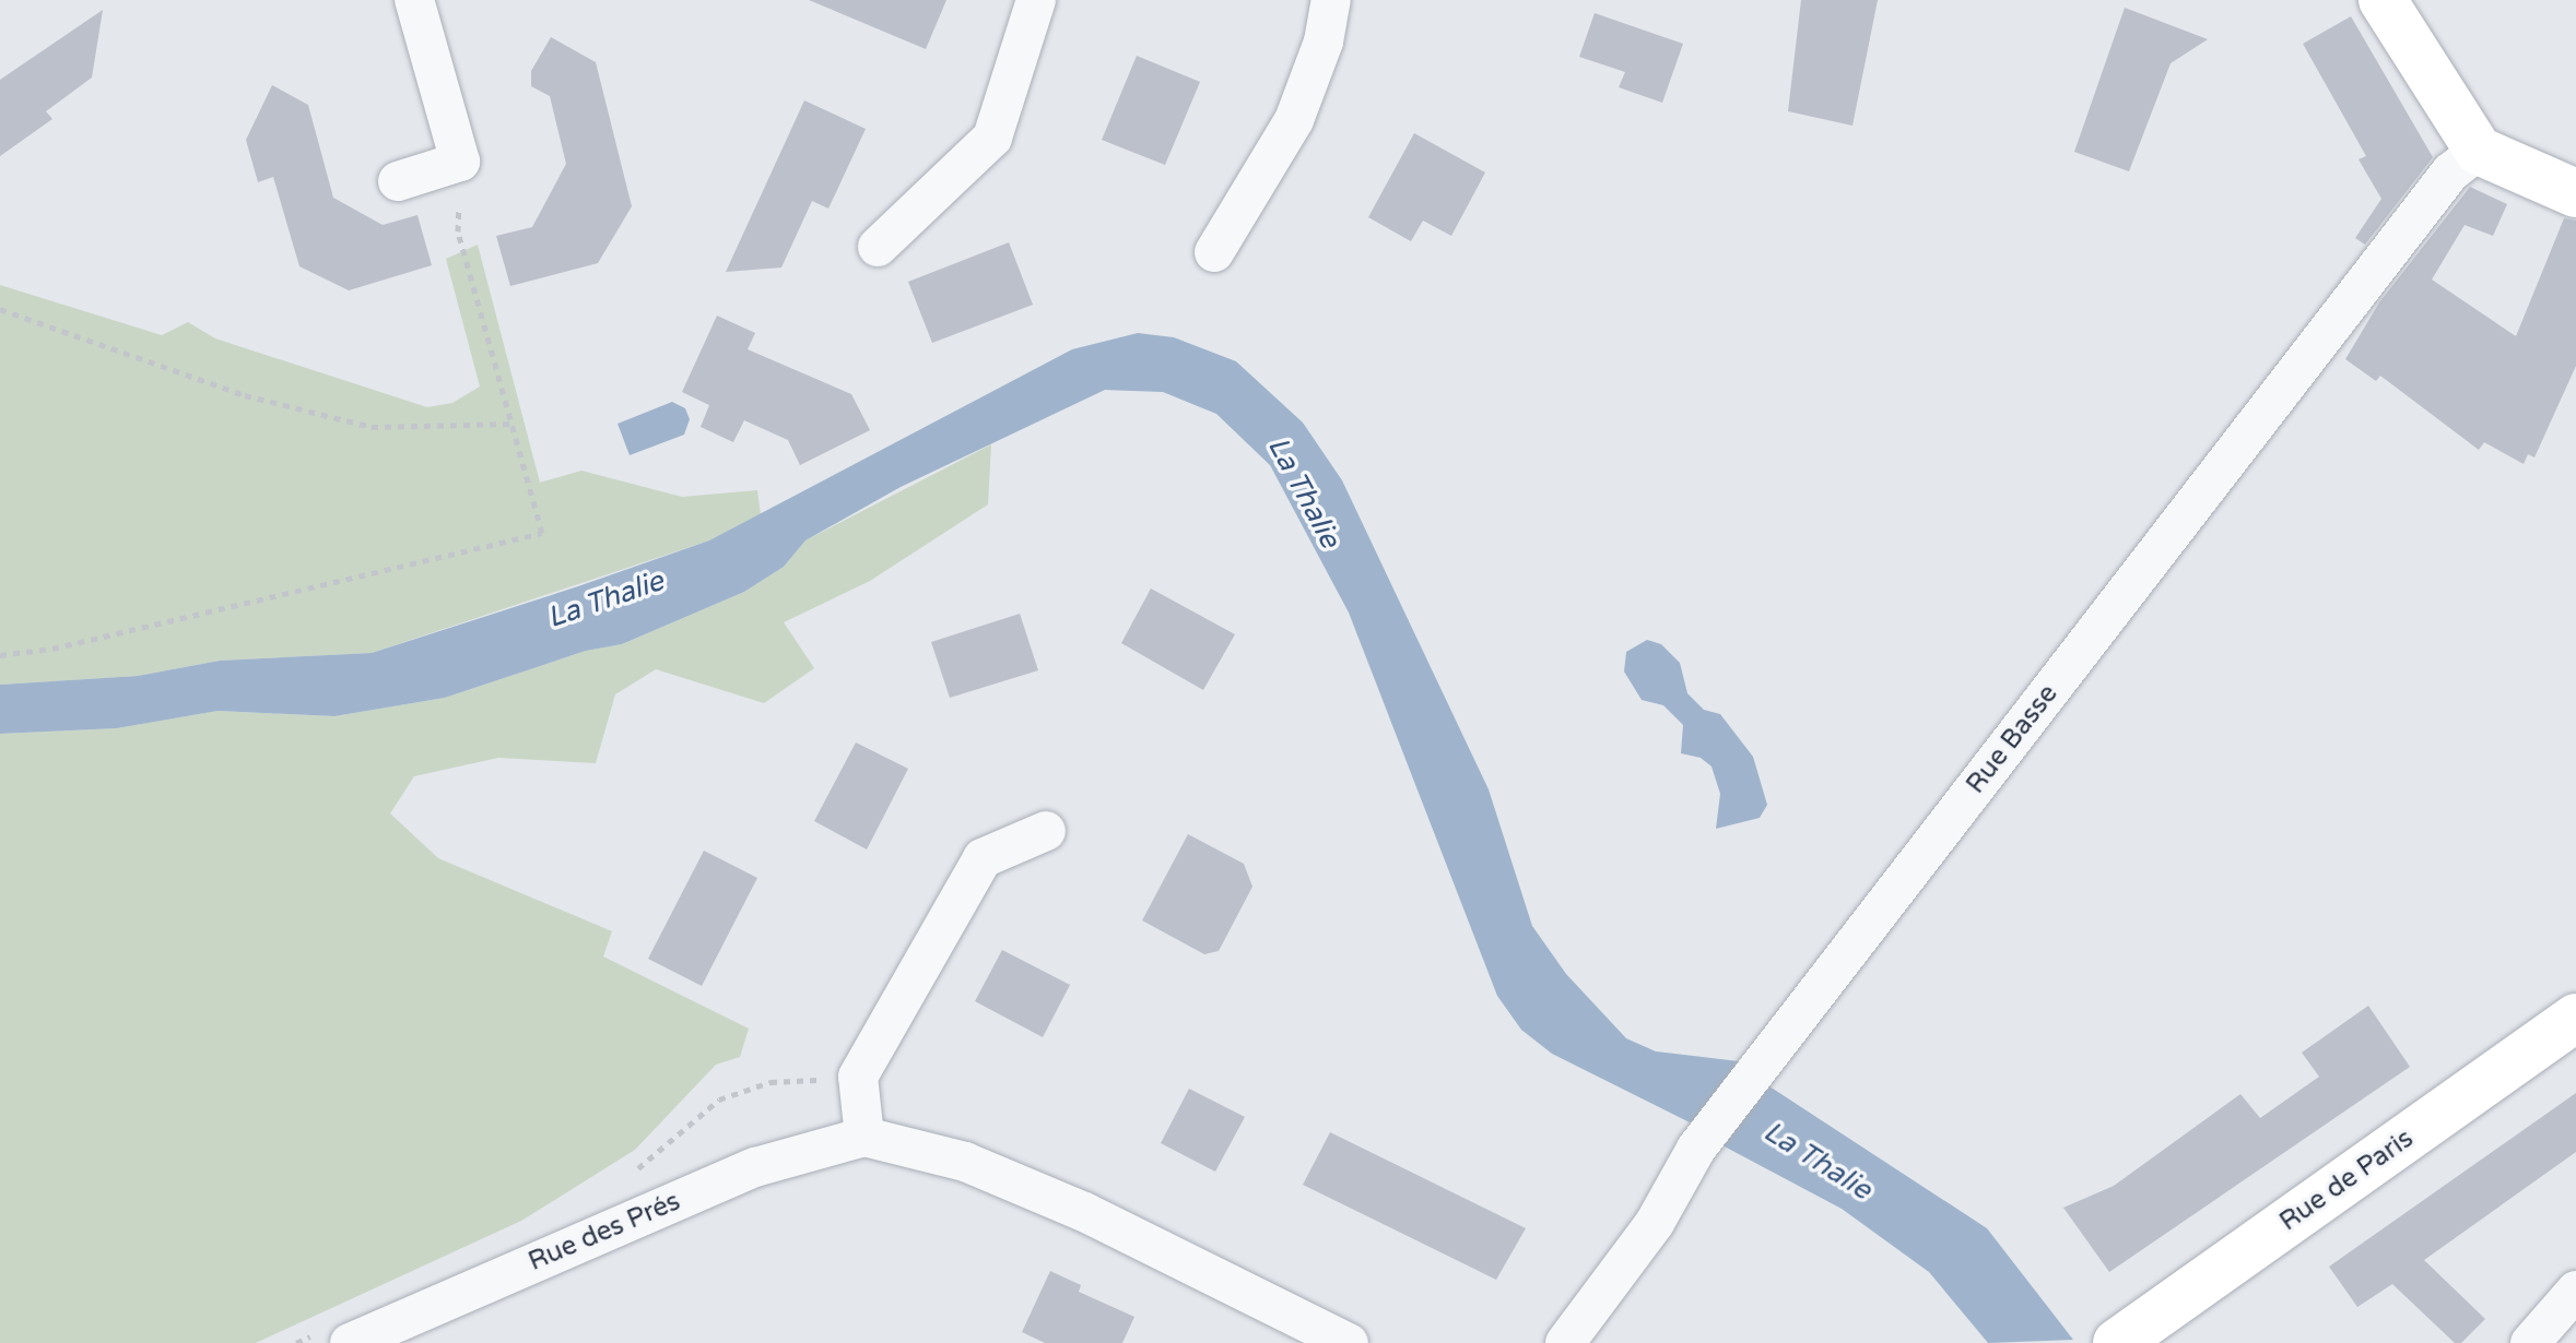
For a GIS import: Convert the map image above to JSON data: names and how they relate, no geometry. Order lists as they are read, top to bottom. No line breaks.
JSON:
{"streets":{"main road":["Rue de Paris"],"street":["Rue Basse","Rue des Prés"]},"water":["La Thalie"]}
